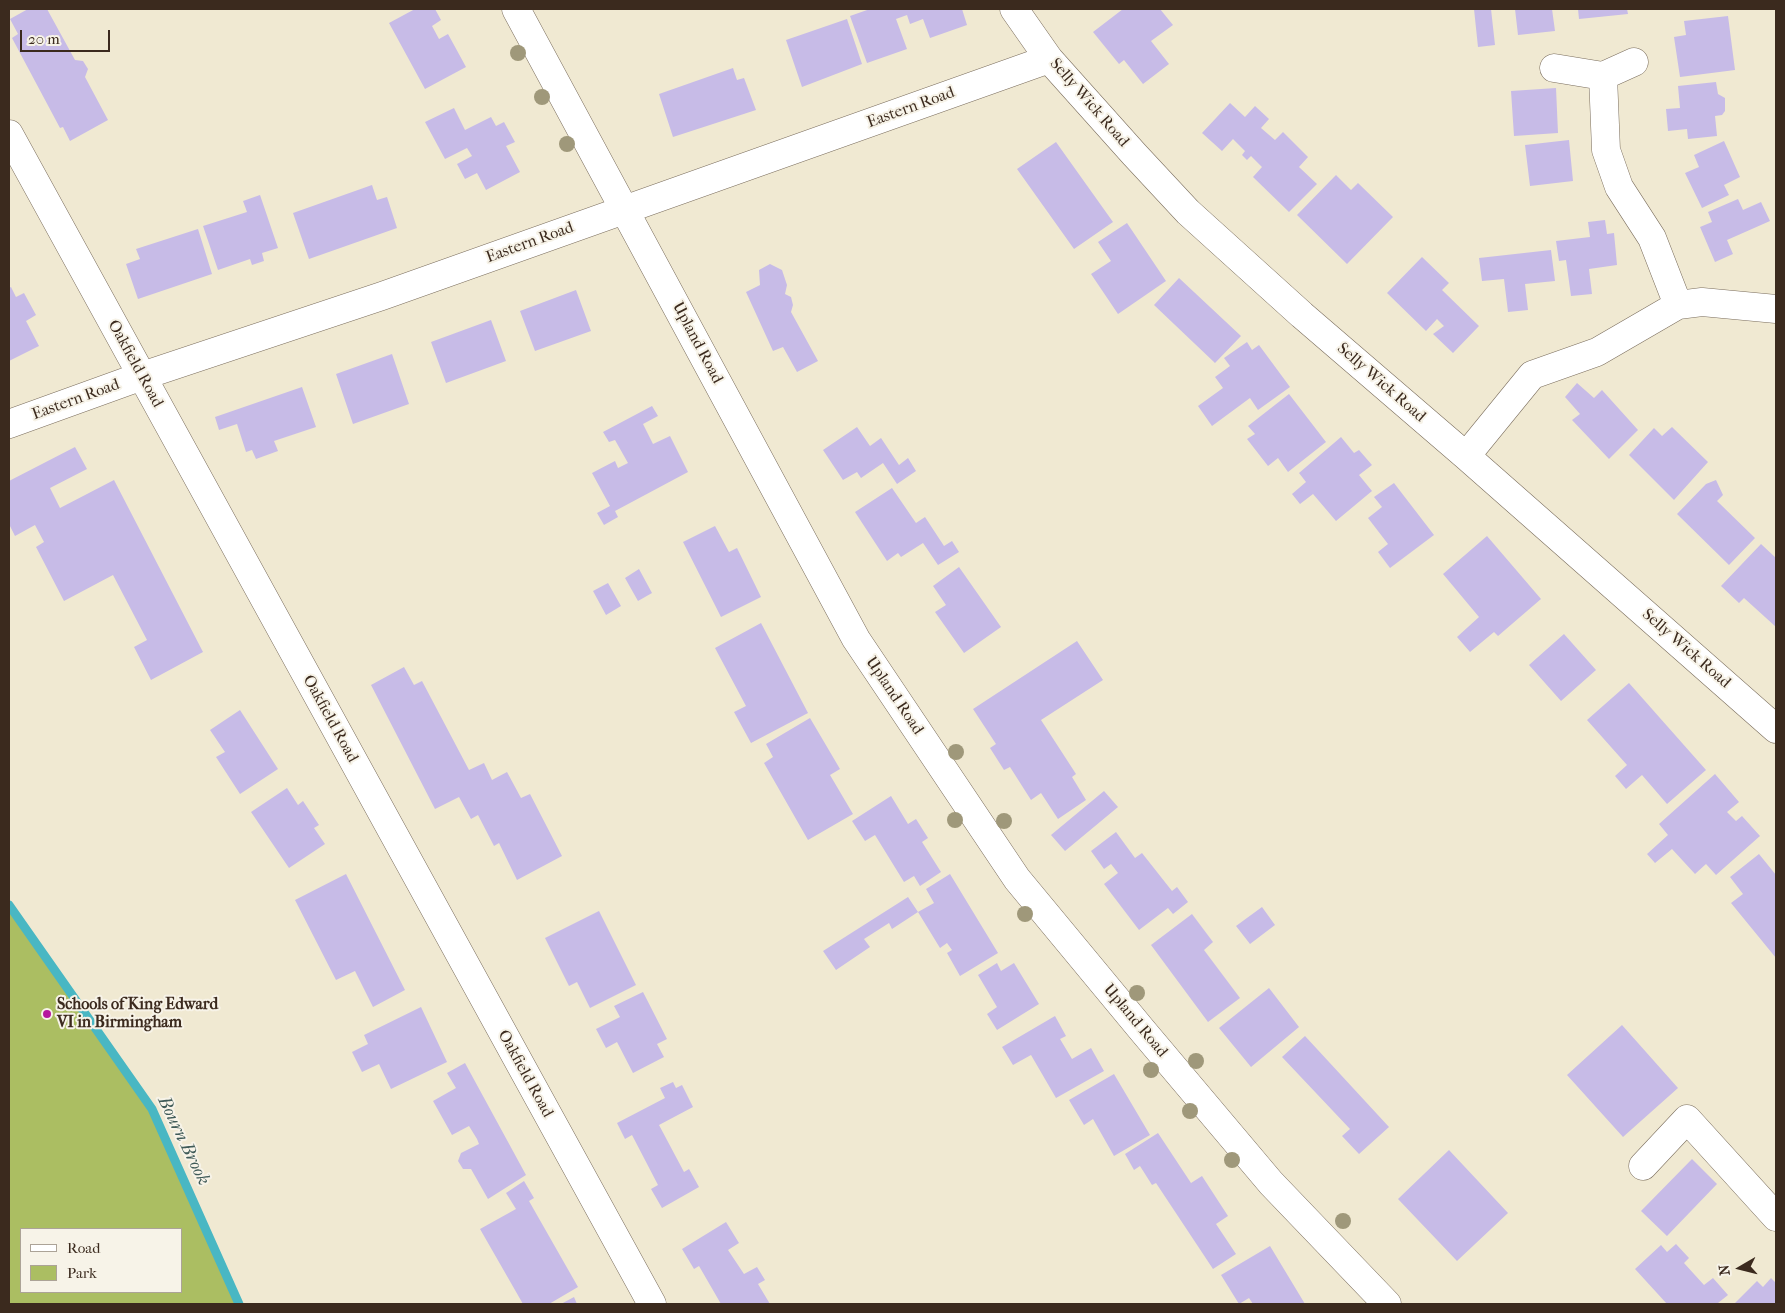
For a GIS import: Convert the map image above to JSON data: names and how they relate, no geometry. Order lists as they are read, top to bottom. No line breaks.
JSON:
{"streets":{"street":["Selly Wick Road","Eastern Road","Upland Road","Oakfield Road"]},"crossings":[["Selly Wick Road","Eastern Road"],["Eastern Road","Upland Road"],["Eastern Road","Oakfield Road"]],"water":["Bourn Brook"],"places":["Schools of King Edward VI in Birmingham"],"legend":["Road","Park"],"scale_bar":"20 m","north":"left"}
